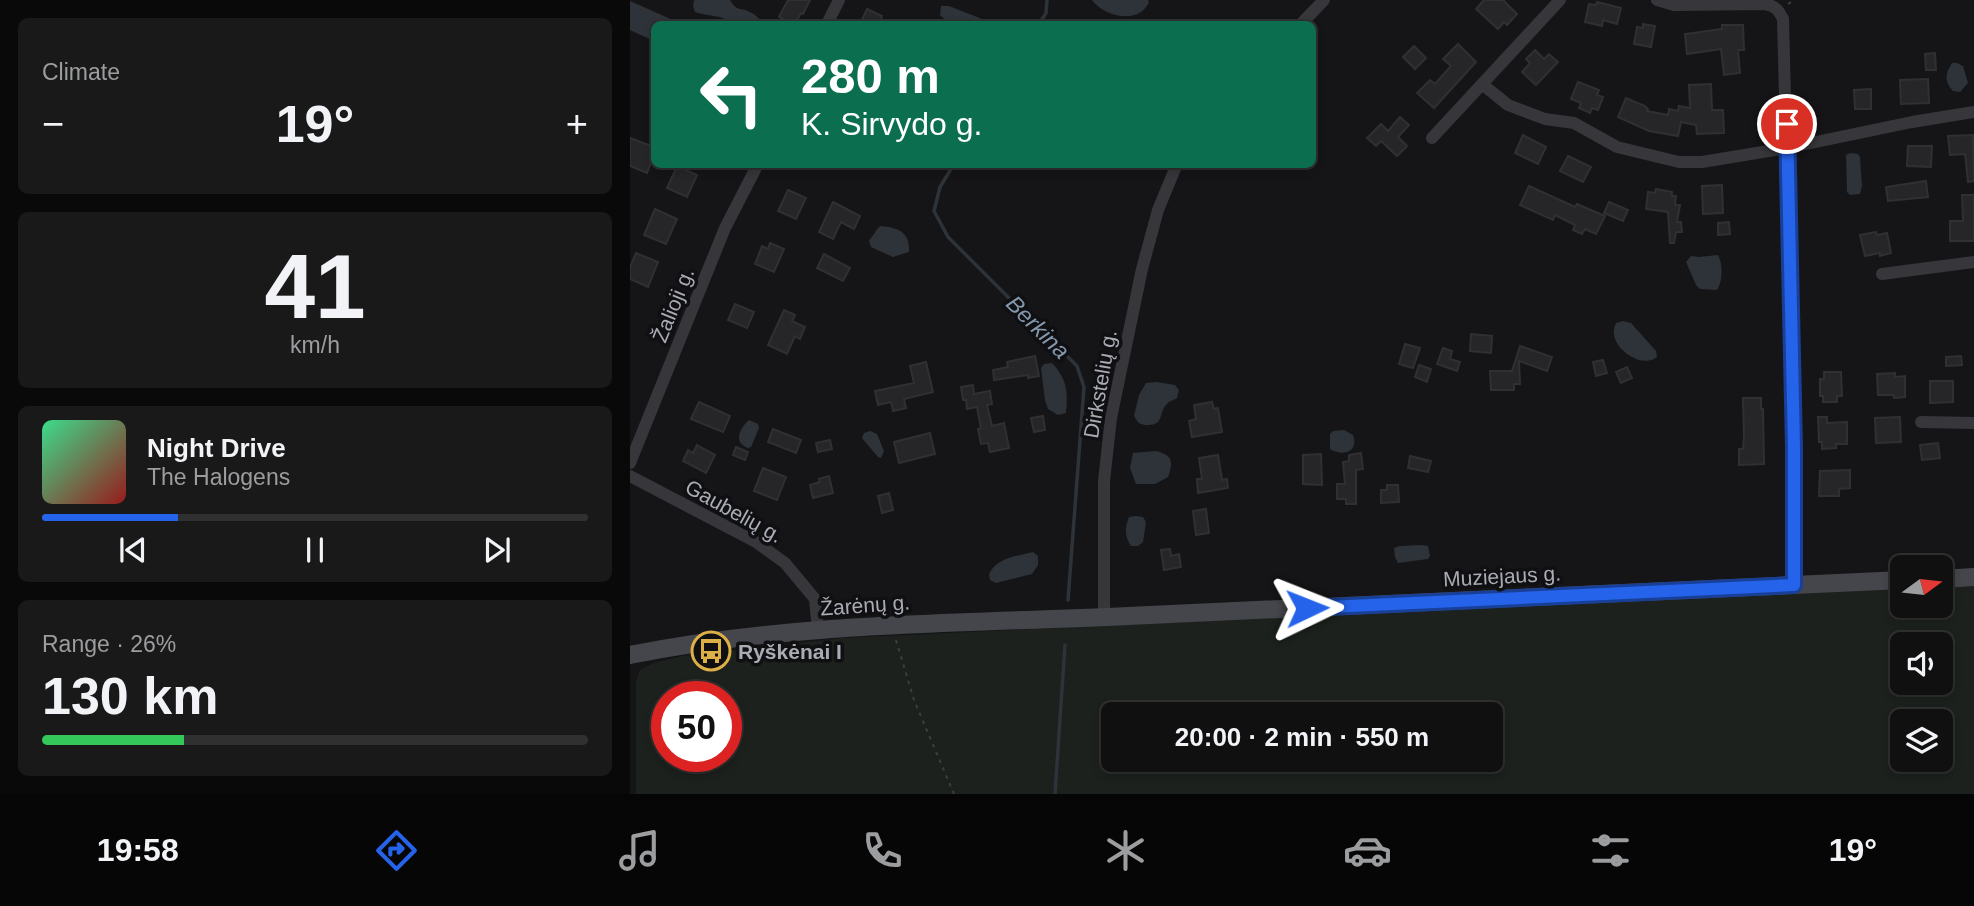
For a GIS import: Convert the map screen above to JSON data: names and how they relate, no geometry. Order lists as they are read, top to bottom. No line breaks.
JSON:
{"streets":{"main road":["Muziejaus g.","Žarėnų g."],"street":["Žalioji g.","Dirkstelių g.","Gaubelių g."]},"crossings":[["Dirkstelių g.","Muziejaus g."],["Dirkstelių g.","Žarėnų g."],["Gaubelių g.","Žarėnų g."],["Muziejaus g.","Žarėnų g."]],"water":["Berkina"],"places":{"bus stop":["Ryškėnai I"]},"north":"right","page":{"tile":["Climate",["41","km/h"],["Range · 26%","130 km"]],"turn":["280 m","K. Sirvydo g."],"heat":["−","19°","+"],"song":["Night Drive","The Halogens"],"limit":"50","trip":"20:00 · 2 min · 550 m","tabs":["19:58","19°"]}}
